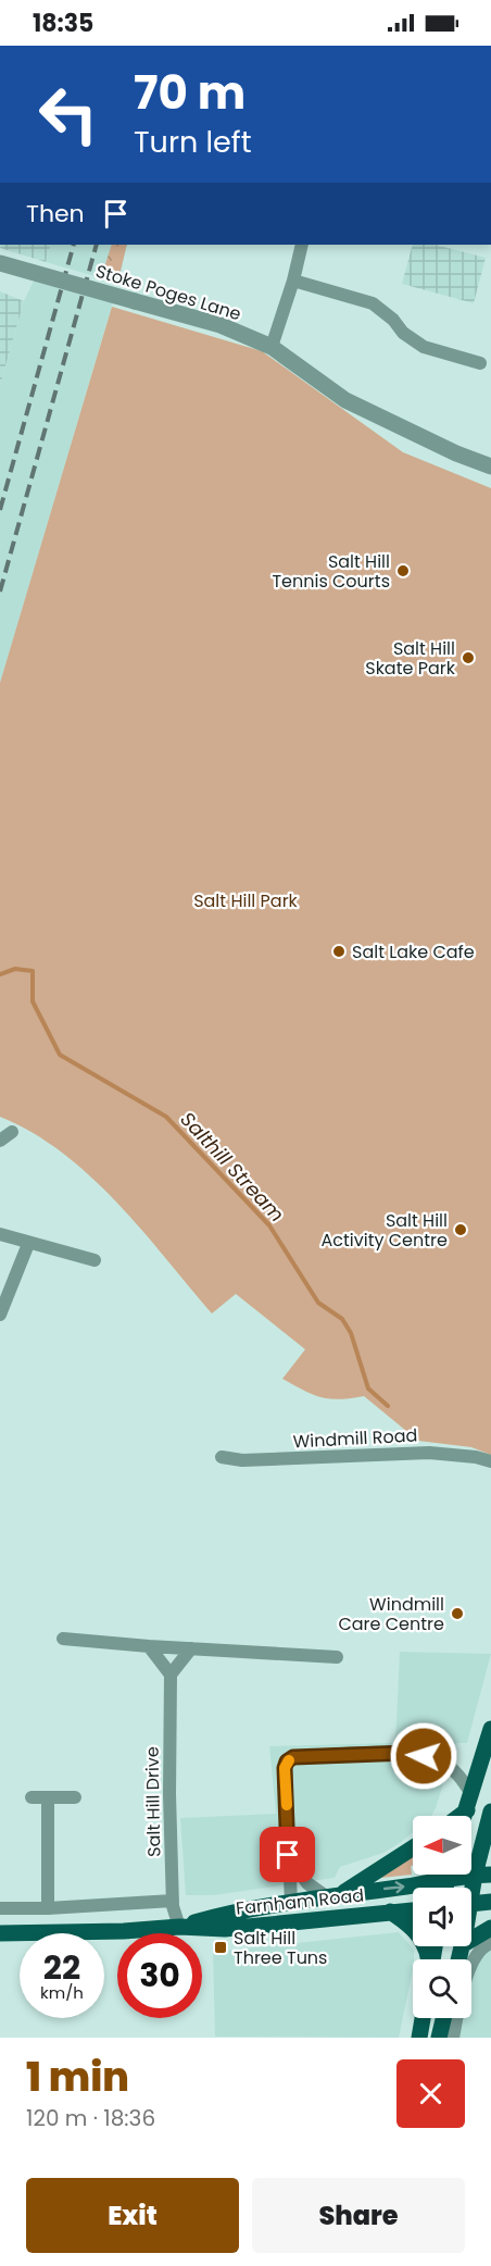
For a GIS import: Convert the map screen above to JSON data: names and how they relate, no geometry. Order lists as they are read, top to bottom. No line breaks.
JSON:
{"streets":{"main road":["Farnham Road"],"street":["Stoke Poges Lane","Windmill Road","Salt Hill Drive"]},"crossings":[["Salt Hill Drive","Farnham Road"]],"water":["Salthill Stream"],"parks":["Salt Hill Park"],"places":{"other":["Salt Hill Tennis Courts","Salt Hill Skate Park","Salt Lake Cafe","Salt Hill Activity Centre","Windmill Care Centre"],"transit":["Salt Hill Three Tuns"]},"north":"left","page":{"status":"18:35","turn":["70 m","Turn left"],"then":"Then","speed":"22 km/h","limit":"30","heading":["1 min","120 m · 18:36"],"buttons":["Exit","Share"]}}
